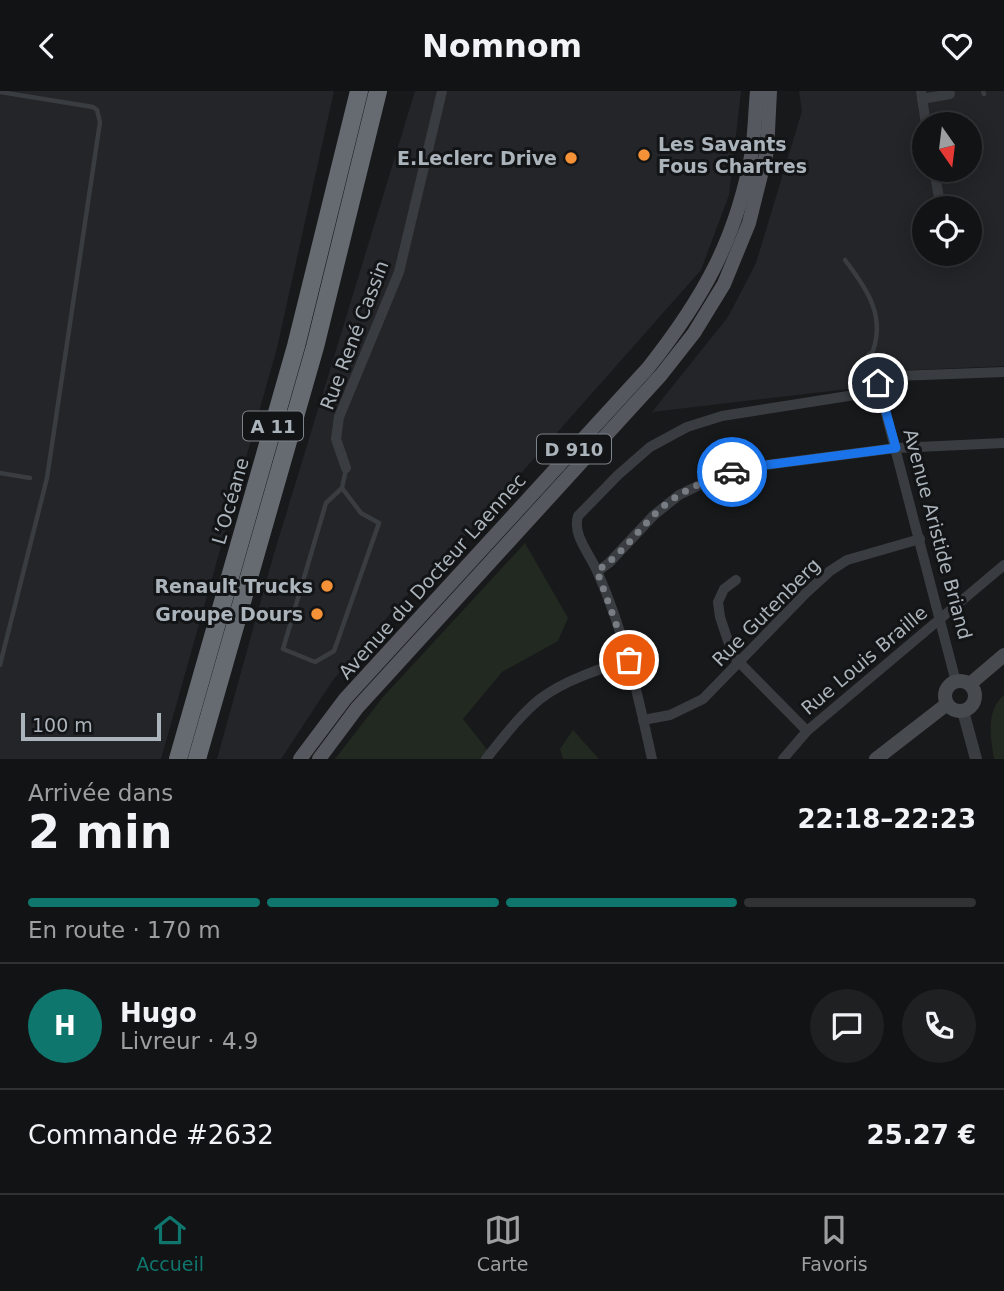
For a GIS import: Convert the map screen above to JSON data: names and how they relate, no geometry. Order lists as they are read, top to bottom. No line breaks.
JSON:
{"streets":{"highway":["A 11","L’Océane"],"main road":["D 910","Avenue du Docteur Laennec"],"street":["Rue René Cassin","Avenue Aristide Briand","Rue Gutenberg","Rue Louis Braille"]},"crossings":[["Avenue Aristide Briand","Rue Gutenberg"],["Avenue Aristide Briand","Rue Louis Braille"]],"places":["Les Savants Fous Chartres","E.Leclerc Drive","Renault Trucks","Groupe Dours"],"scale_bar":"100 m","north":"bottom","page":{"header":"Nomnom","scale":"100 m","heading":["2 min","Arrivée dans","22:18–22:23"],"panel":["Hugo","Livreur · 4.9","Commande #2632","25.27 €"],"bar":"En route · 170 m","round":"H","tabs":["Accueil","Carte","Favoris"]}}
